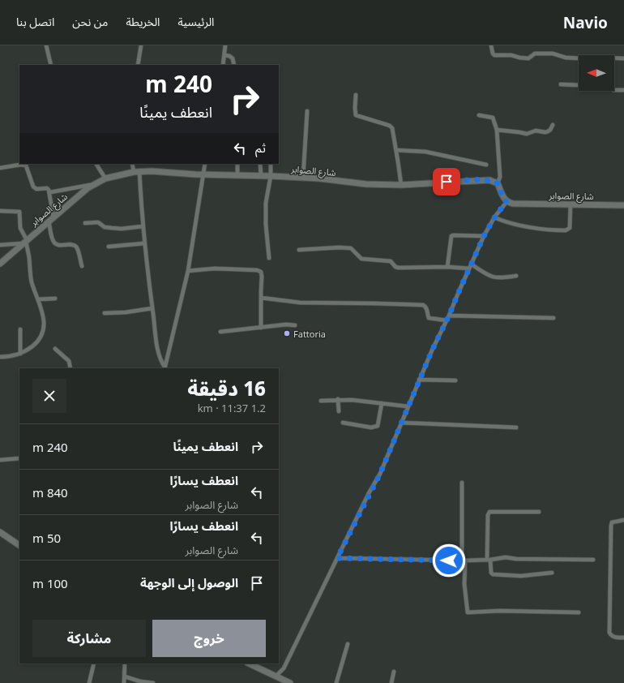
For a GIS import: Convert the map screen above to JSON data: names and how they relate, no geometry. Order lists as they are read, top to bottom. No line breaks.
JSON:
{"streets":{"street":["شارع الصوابر"]},"places":["Fattoria"],"north":"left","page":{"header":"Navio","nav":["الرئيسية","الخريطة","من نحن","اتصل بنا"],"turn":["240 m","انعطف يمينًا"],"then":"ثم","heading":["16 دقيقة","1.2 km · 11:37"],"list":[{"name":"انعطف يمينًا","value":"240 m"},{"name":"انعطف يسارًا","note":"شارع الصوابر","value":"840 m"},{"name":"انعطف يسارًا","note":"شارع الصوابر","value":"50 m"},{"name":"الوصول إلى الوجهة","value":"100 m"}],"buttons":["خروج","مشاركة"]}}
